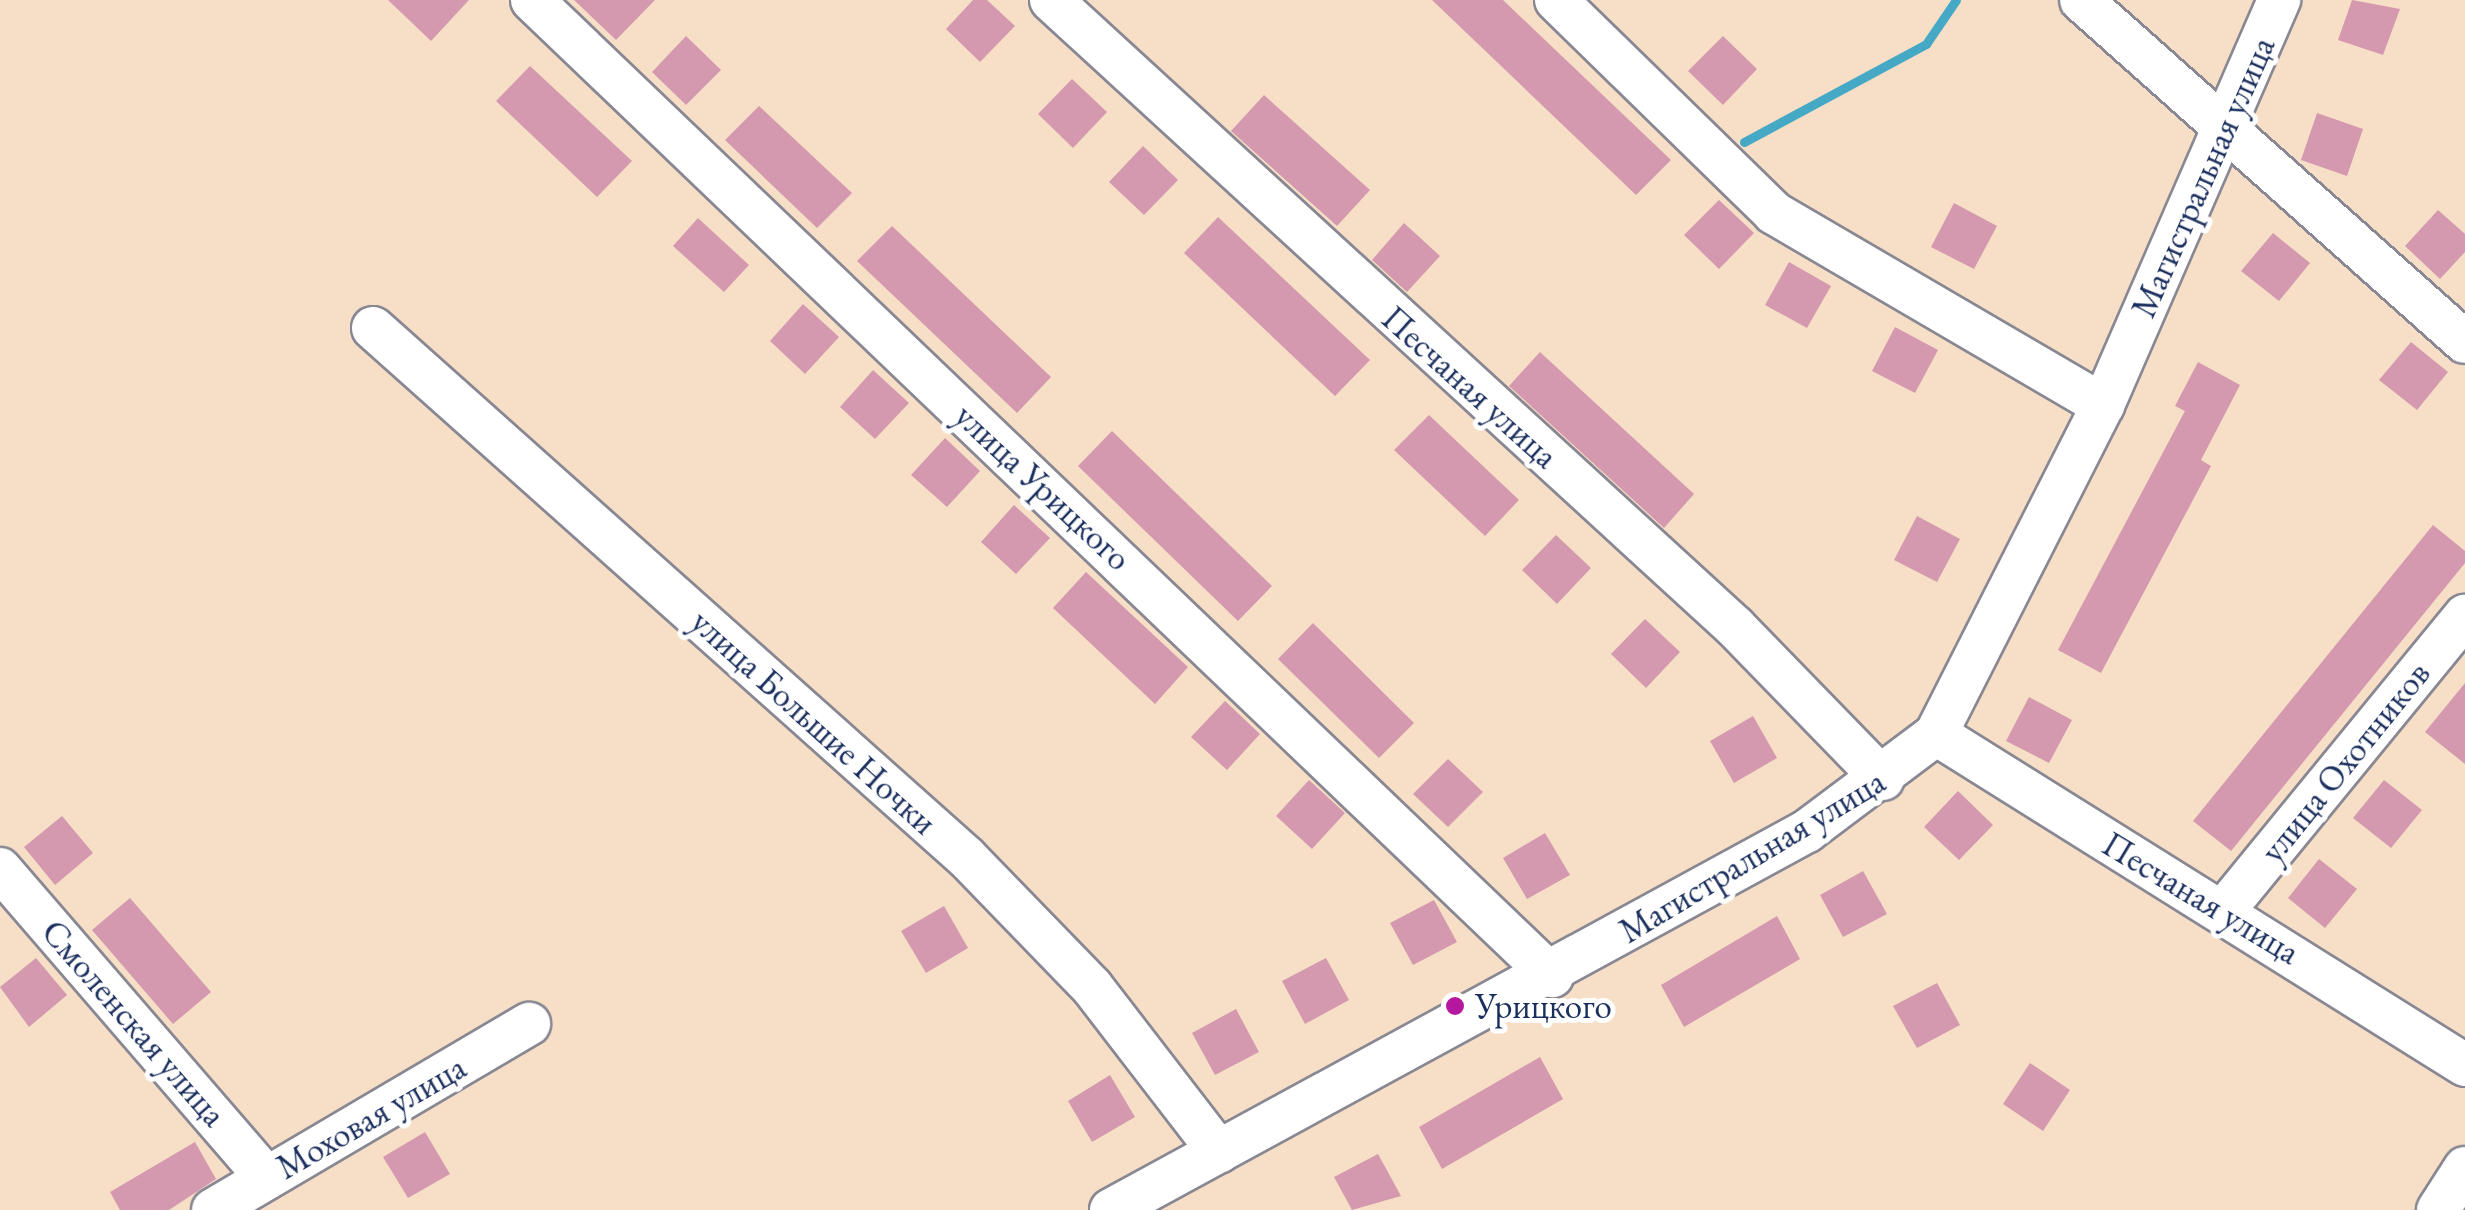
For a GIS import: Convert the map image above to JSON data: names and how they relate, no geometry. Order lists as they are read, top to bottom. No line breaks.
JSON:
{"streets":{"street":["Магистральная улица","Песчаная улица","улица Урицкого","улица Большие Ночки","улица Охотников","Смоленская улица","Моховая улица"]},"crossings":[["Магистральная улица","Песчаная улица"],["Магистральная улица","улица Урицкого"],["Магистральная улица","улица Большие Ночки"],["Песчаная улица","улица Охотников"],["Смоленская улица","Моховая улица"]],"places":["Урицкого"]}
